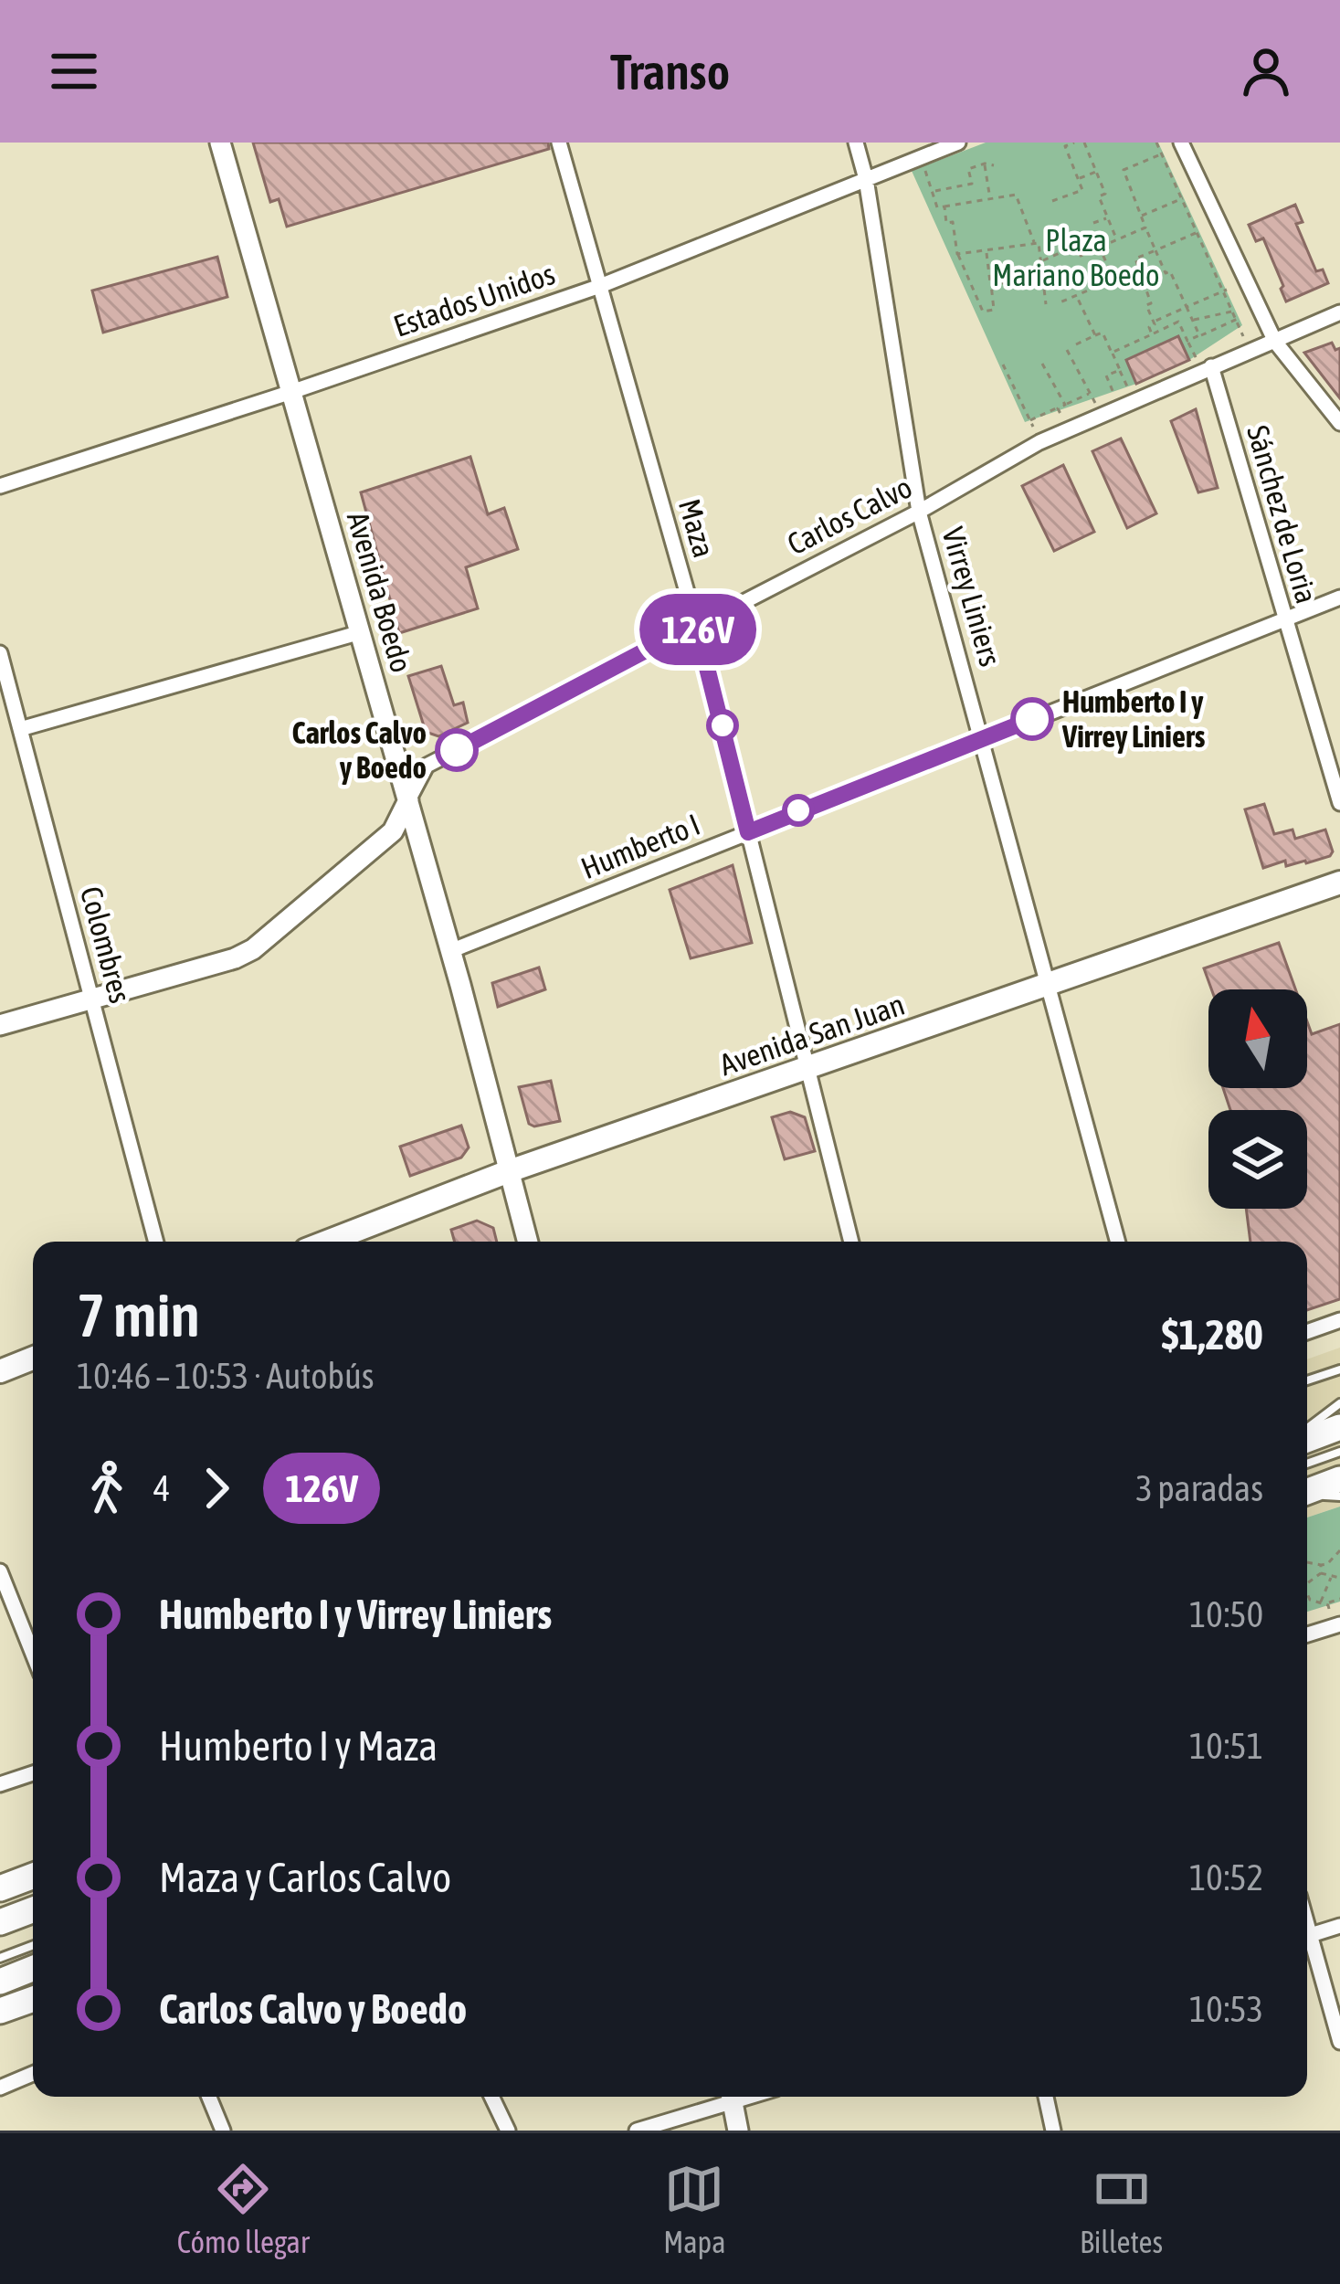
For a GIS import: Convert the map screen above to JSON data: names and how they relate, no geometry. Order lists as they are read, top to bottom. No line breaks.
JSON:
{"streets":{"main road":["Avenida Boedo","Avenida San Juan"],"street":["Estados Unidos","Sánchez de Loria","Carlos Calvo","Maza","Virrey Liniers","Humberto I","Colombres"]},"crossings":[["Estados Unidos","Maza"],["Estados Unidos","Avenida Boedo"],["Estados Unidos","Virrey Liniers"],["Sánchez de Loria","Carlos Calvo"],["Sánchez de Loria","Humberto I"],["Carlos Calvo","Maza"],["Carlos Calvo","Avenida Boedo"],["Carlos Calvo","Virrey Liniers"],["Maza","Humberto I"],["Maza","Avenida San Juan"],["Avenida Boedo","Humberto I"],["Avenida Boedo","Avenida San Juan"],["Virrey Liniers","Humberto I"],["Virrey Liniers","Avenida San Juan"]],"parks":["Plaza Mariano Boedo"],"places":["Humberto I y Virrey Liniers","Carlos Calvo y Boedo"],"lines":["bus line 126V"],"north":"top","page":{"header":"Transo","on_map":"126V","heading":["7 min","10:46 – 10:53 · Autobús","$1,280"],"legs":["4","126V","3 paradas"],"list":[{"name":"Humberto I y Virrey Liniers","value":"10:50"},{"name":"Humberto I y Maza","value":"10:51"},{"name":"Maza y Carlos Calvo","value":"10:52"},{"name":"Carlos Calvo y Boedo","value":"10:53"}],"tabs":["Cómo llegar","Mapa","Billetes"]}}
